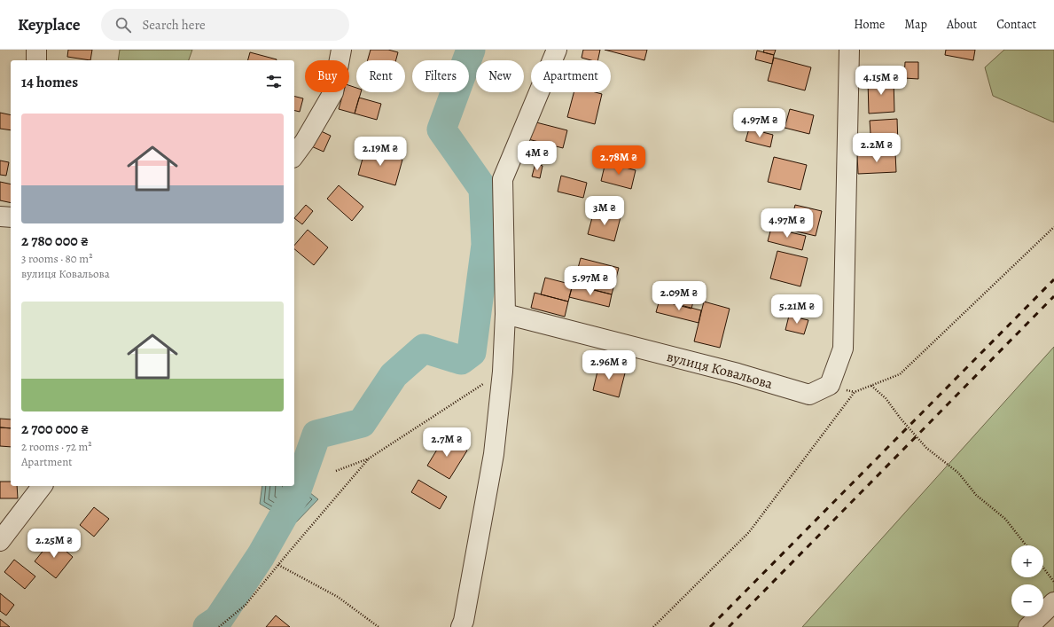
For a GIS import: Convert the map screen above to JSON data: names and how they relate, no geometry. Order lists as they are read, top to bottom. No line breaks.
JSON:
{"streets":{"street":["вулиця Ковальова"]},"page":{"header":"Keyplace","search":"Search here","nav":["Home","Map","About","Contact"],"chip":["Buy","Rent","Filters","New","Apartment"],"heading":"14 homes","price":["4.15M ₴","4.97M ₴","2.2M ₴","2.19M ₴","4M ₴","2.78M ₴","3M ₴","4.97M ₴","5.97M ₴","2.09M ₴","5.21M ₴","2.96M ₴","2.7M ₴","2.25M ₴"],"list":[{"name":"2 780 000 ₴","note":"3 rooms · 80 m² · вулиця Ковальова"},{"name":"2 700 000 ₴","note":"2 rooms · 72 m² · Apartment"}],"map_buttons":["+","−"]}}
